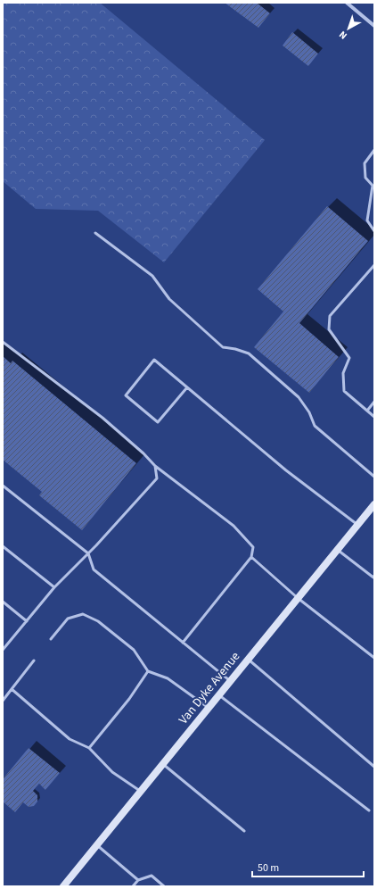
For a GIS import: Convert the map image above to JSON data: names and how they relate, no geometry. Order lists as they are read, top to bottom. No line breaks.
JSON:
{"streets":{"main road":["Van Dyke Avenue"]},"scale_bar":"50 m","north":"bottom left"}
